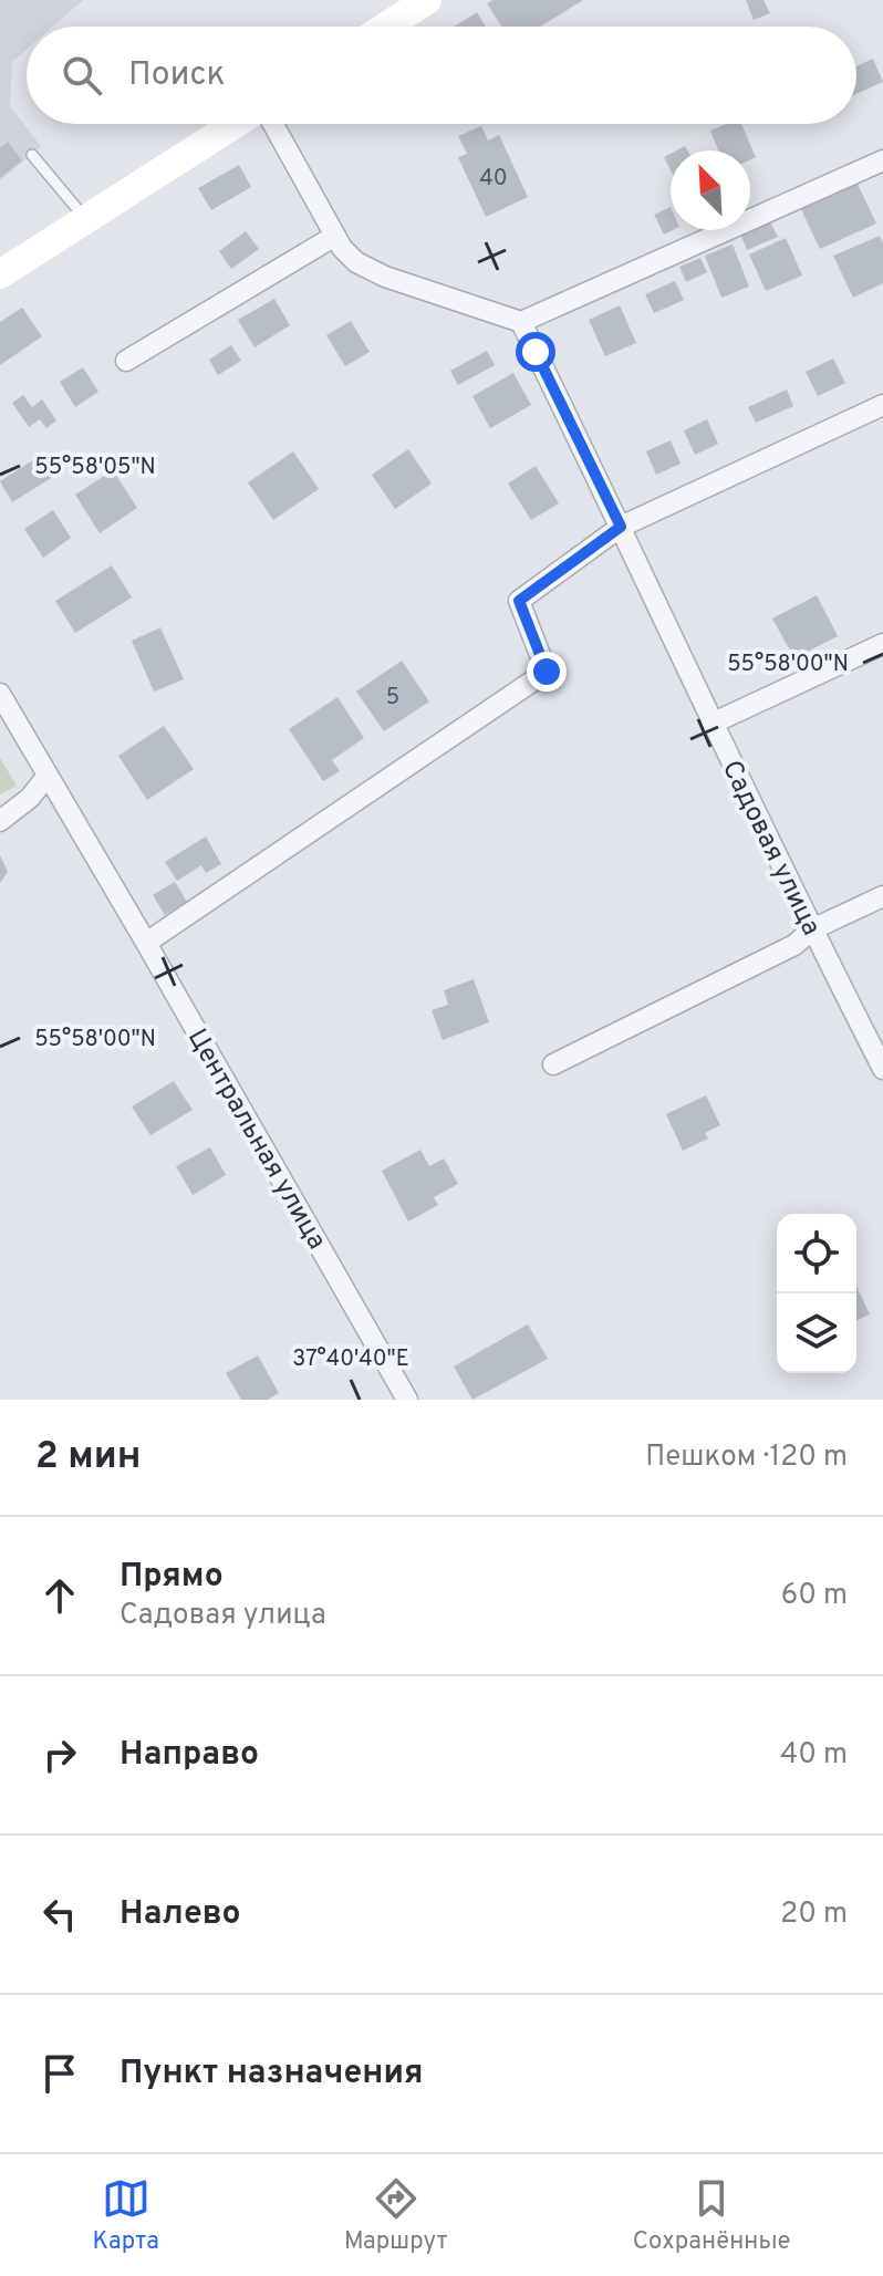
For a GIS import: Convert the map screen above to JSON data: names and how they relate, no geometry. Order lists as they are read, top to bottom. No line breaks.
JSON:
{"streets":{"street":["Садовая улица","Центральная улица"]},"house_numbers":["40","5"],"north":"top left","page":{"search":"Поиск","heading":["2 мин","Пешком · 120 m"],"list":[["Прямо","Садовая улица","60 m"],["Направо","40 m"],["Налево","20 m"],"Пункт назначения"],"nav":["Карта","Маршрут","Сохранённые"]},"coordinates":["55°58'05\"N","55°58'00\"N","37°40'40\"E"]}
